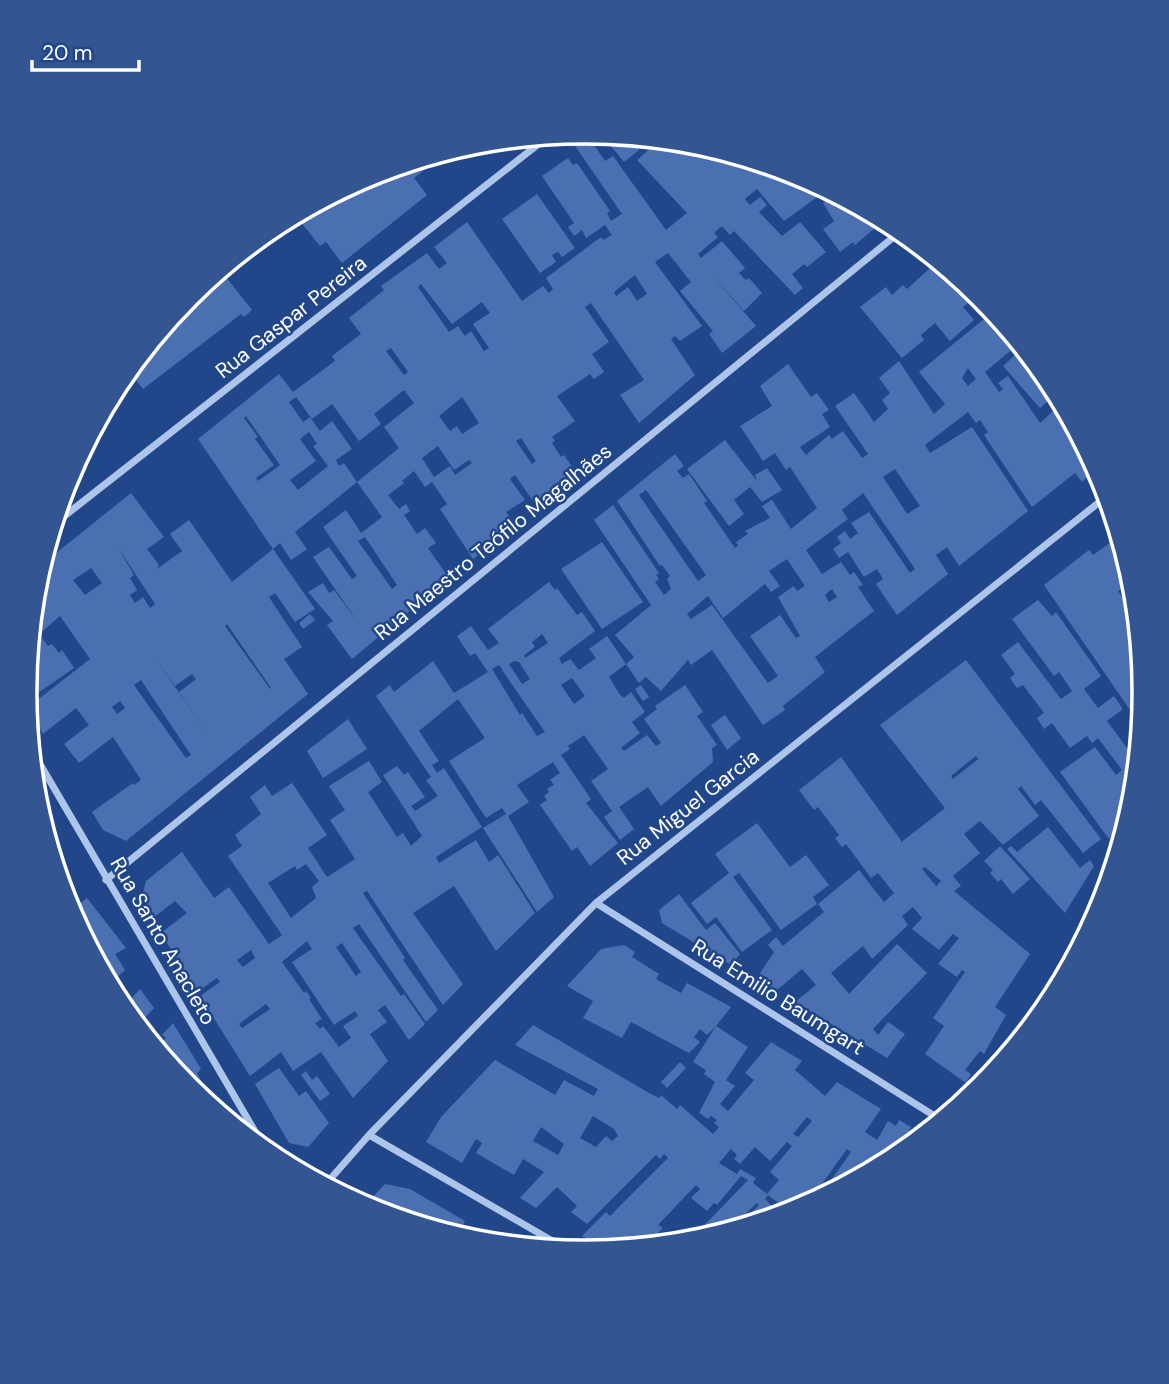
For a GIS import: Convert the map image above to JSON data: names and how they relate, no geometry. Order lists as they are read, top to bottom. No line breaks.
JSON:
{"streets":{"street":["Rua Gaspar Pereira","Rua Maestro Teófilo Magalhães","Rua Miguel Garcia","Rua Santo Anacleto","Rua Emilio Baumgart"]},"crossings":[["Rua Maestro Teófilo Magalhães","Rua Santo Anacleto"],["Rua Miguel Garcia","Rua Emilio Baumgart"]],"scale_bar":"20 m"}
